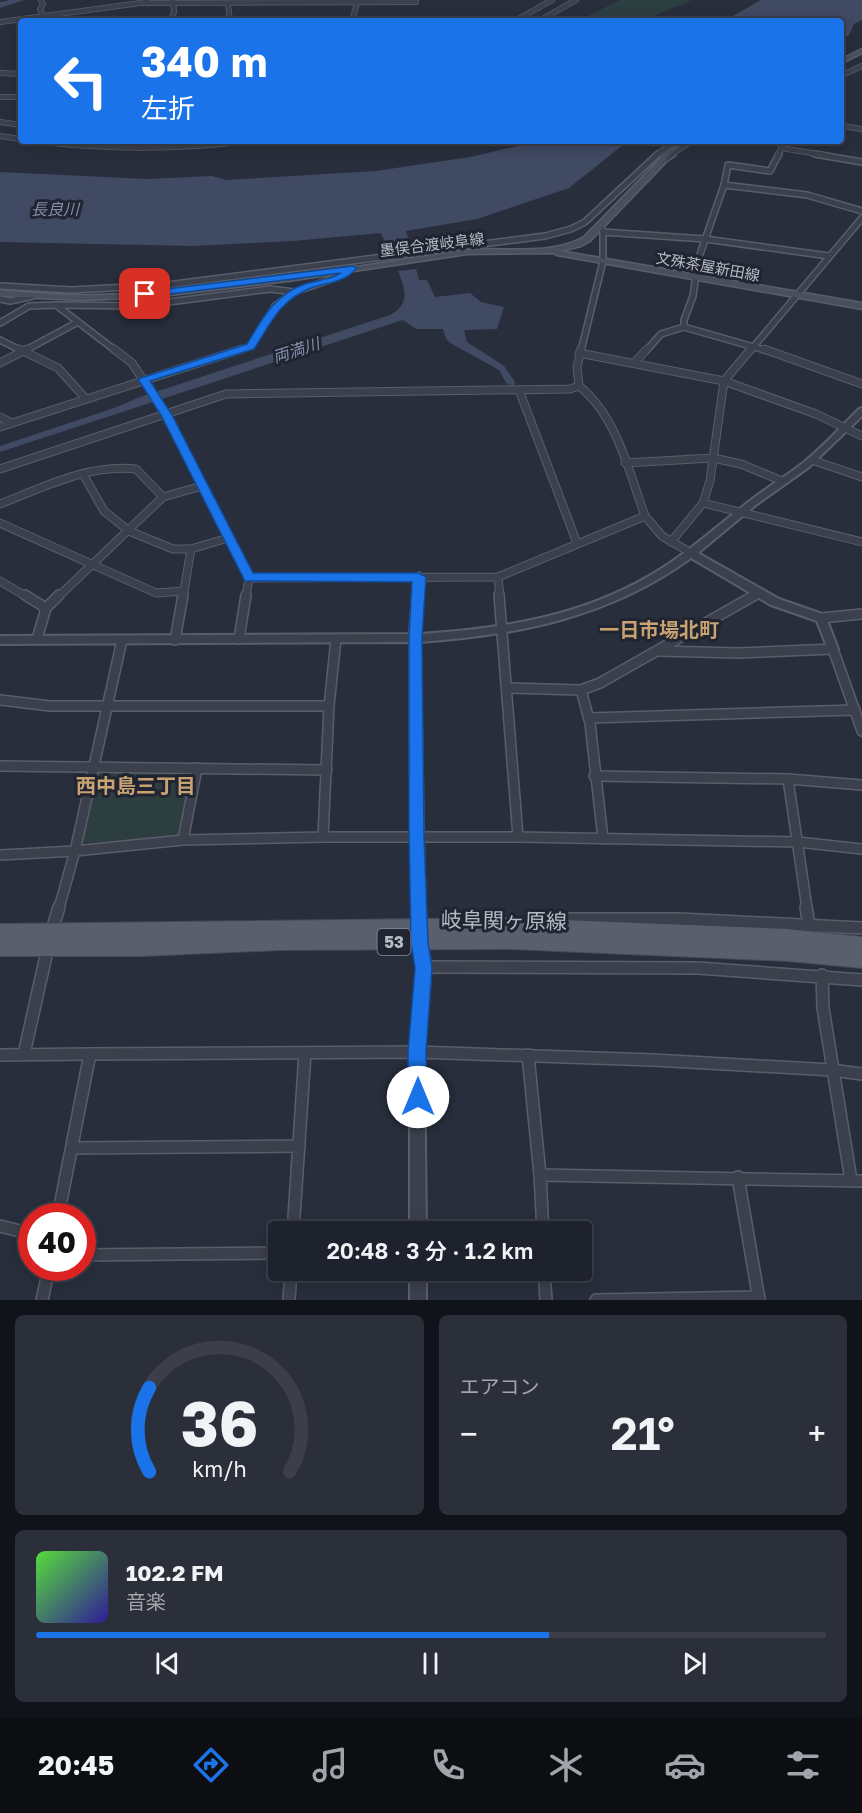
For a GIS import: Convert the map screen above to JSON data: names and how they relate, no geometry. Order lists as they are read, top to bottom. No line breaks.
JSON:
{"streets":{"main road":["墨俣合渡岐阜線","文殊茶屋新田線","岐阜関ヶ原線","53"]},"crossings":[["墨俣合渡岐阜線","文殊茶屋新田線"]],"districts":["一日市場北町","西中島三丁目"],"water":["長良川","両満川"],"page":{"turn":["340 m","左折"],"limit":"40","trip":"20:48 · 3 分 · 1.2 km","tile":"エアコン","heat":["−","21°","+"],"song":["102.2 FM","音楽"],"tabs":"20:45","gauge":["36","km/h"]}}
